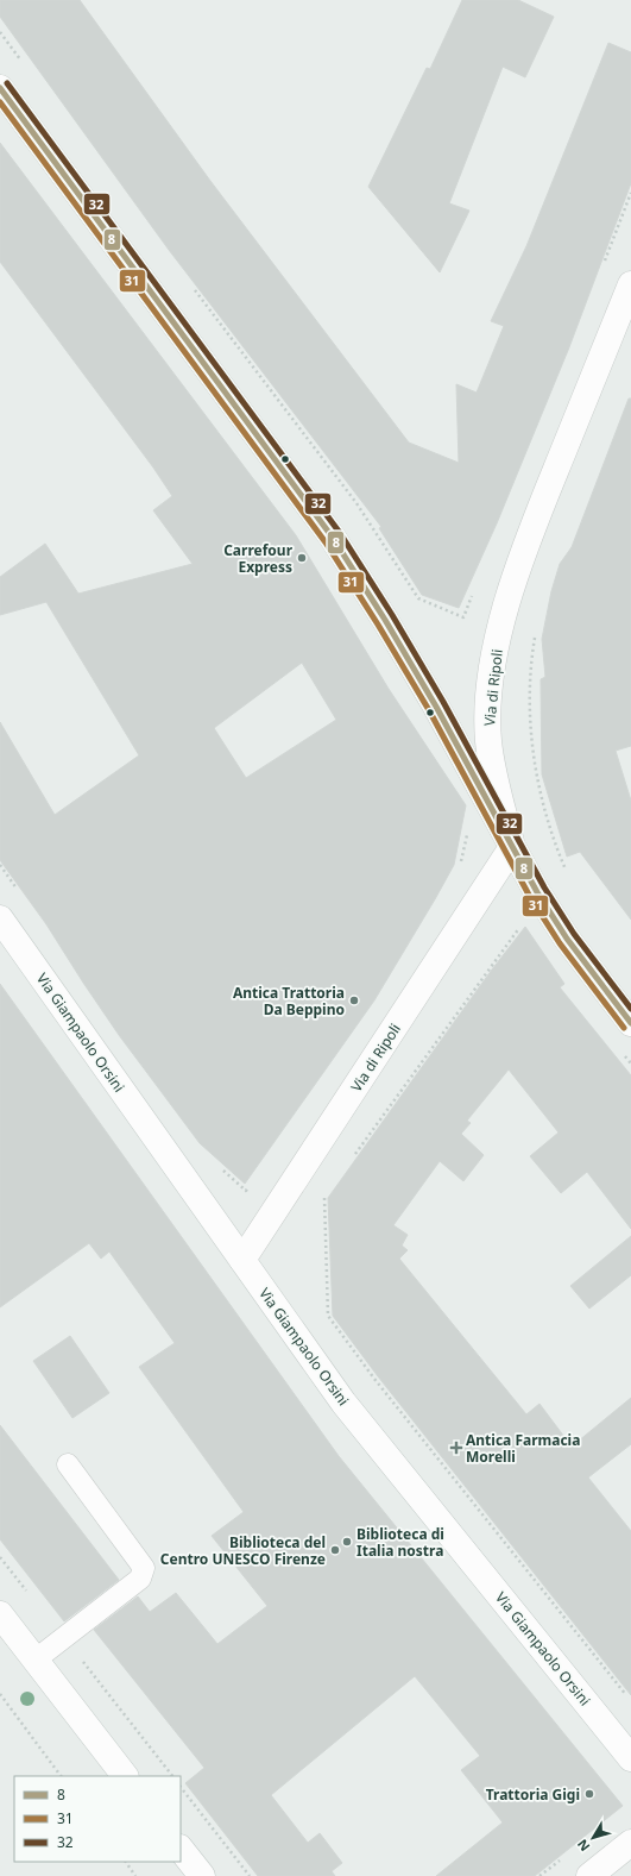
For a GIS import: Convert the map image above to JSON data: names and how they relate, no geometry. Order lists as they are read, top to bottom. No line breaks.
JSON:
{"streets":{"street":["Via di Ripoli","Via Giampaolo Orsini"]},"crossings":[["Via di Ripoli","Via Giampaolo Orsini"]],"places":{"other":["Carrefour Express","Antica Trattoria Da Beppino","Biblioteca di Italia nostra","Biblioteca del Centro UNESCO Firenze","Trattoria Gigi"],"health":["Antica Farmacia Morelli"]},"lines":["transit line 32","transit line 8","transit line 31"],"legend":["8","31","32"],"north":"bottom left"}
